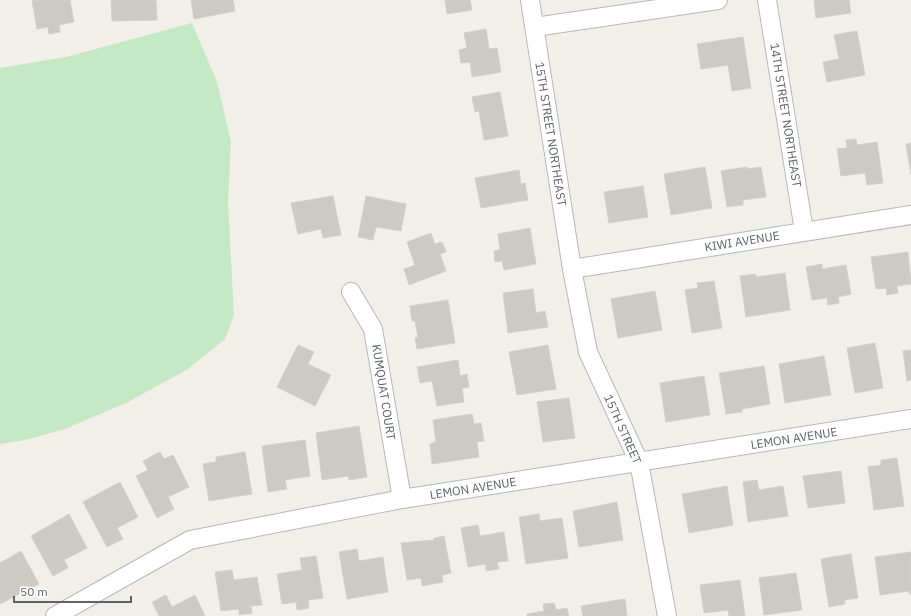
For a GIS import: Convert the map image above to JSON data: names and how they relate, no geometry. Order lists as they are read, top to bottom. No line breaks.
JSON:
{"streets":{"street":["14TH STREET NORTHEAST","15TH STREET NORTHEAST","KIWI AVENUE","KUMQUAT COURT","15TH STREET","LEMON AVENUE"]},"crossings":[["14TH STREET NORTHEAST","KIWI AVENUE"],["15TH STREET NORTHEAST","KIWI AVENUE"],["15TH STREET NORTHEAST","15TH STREET"],["KIWI AVENUE","15TH STREET"],["KUMQUAT COURT","LEMON AVENUE"],["15TH STREET","LEMON AVENUE"]],"scale_bar":"50 m"}
